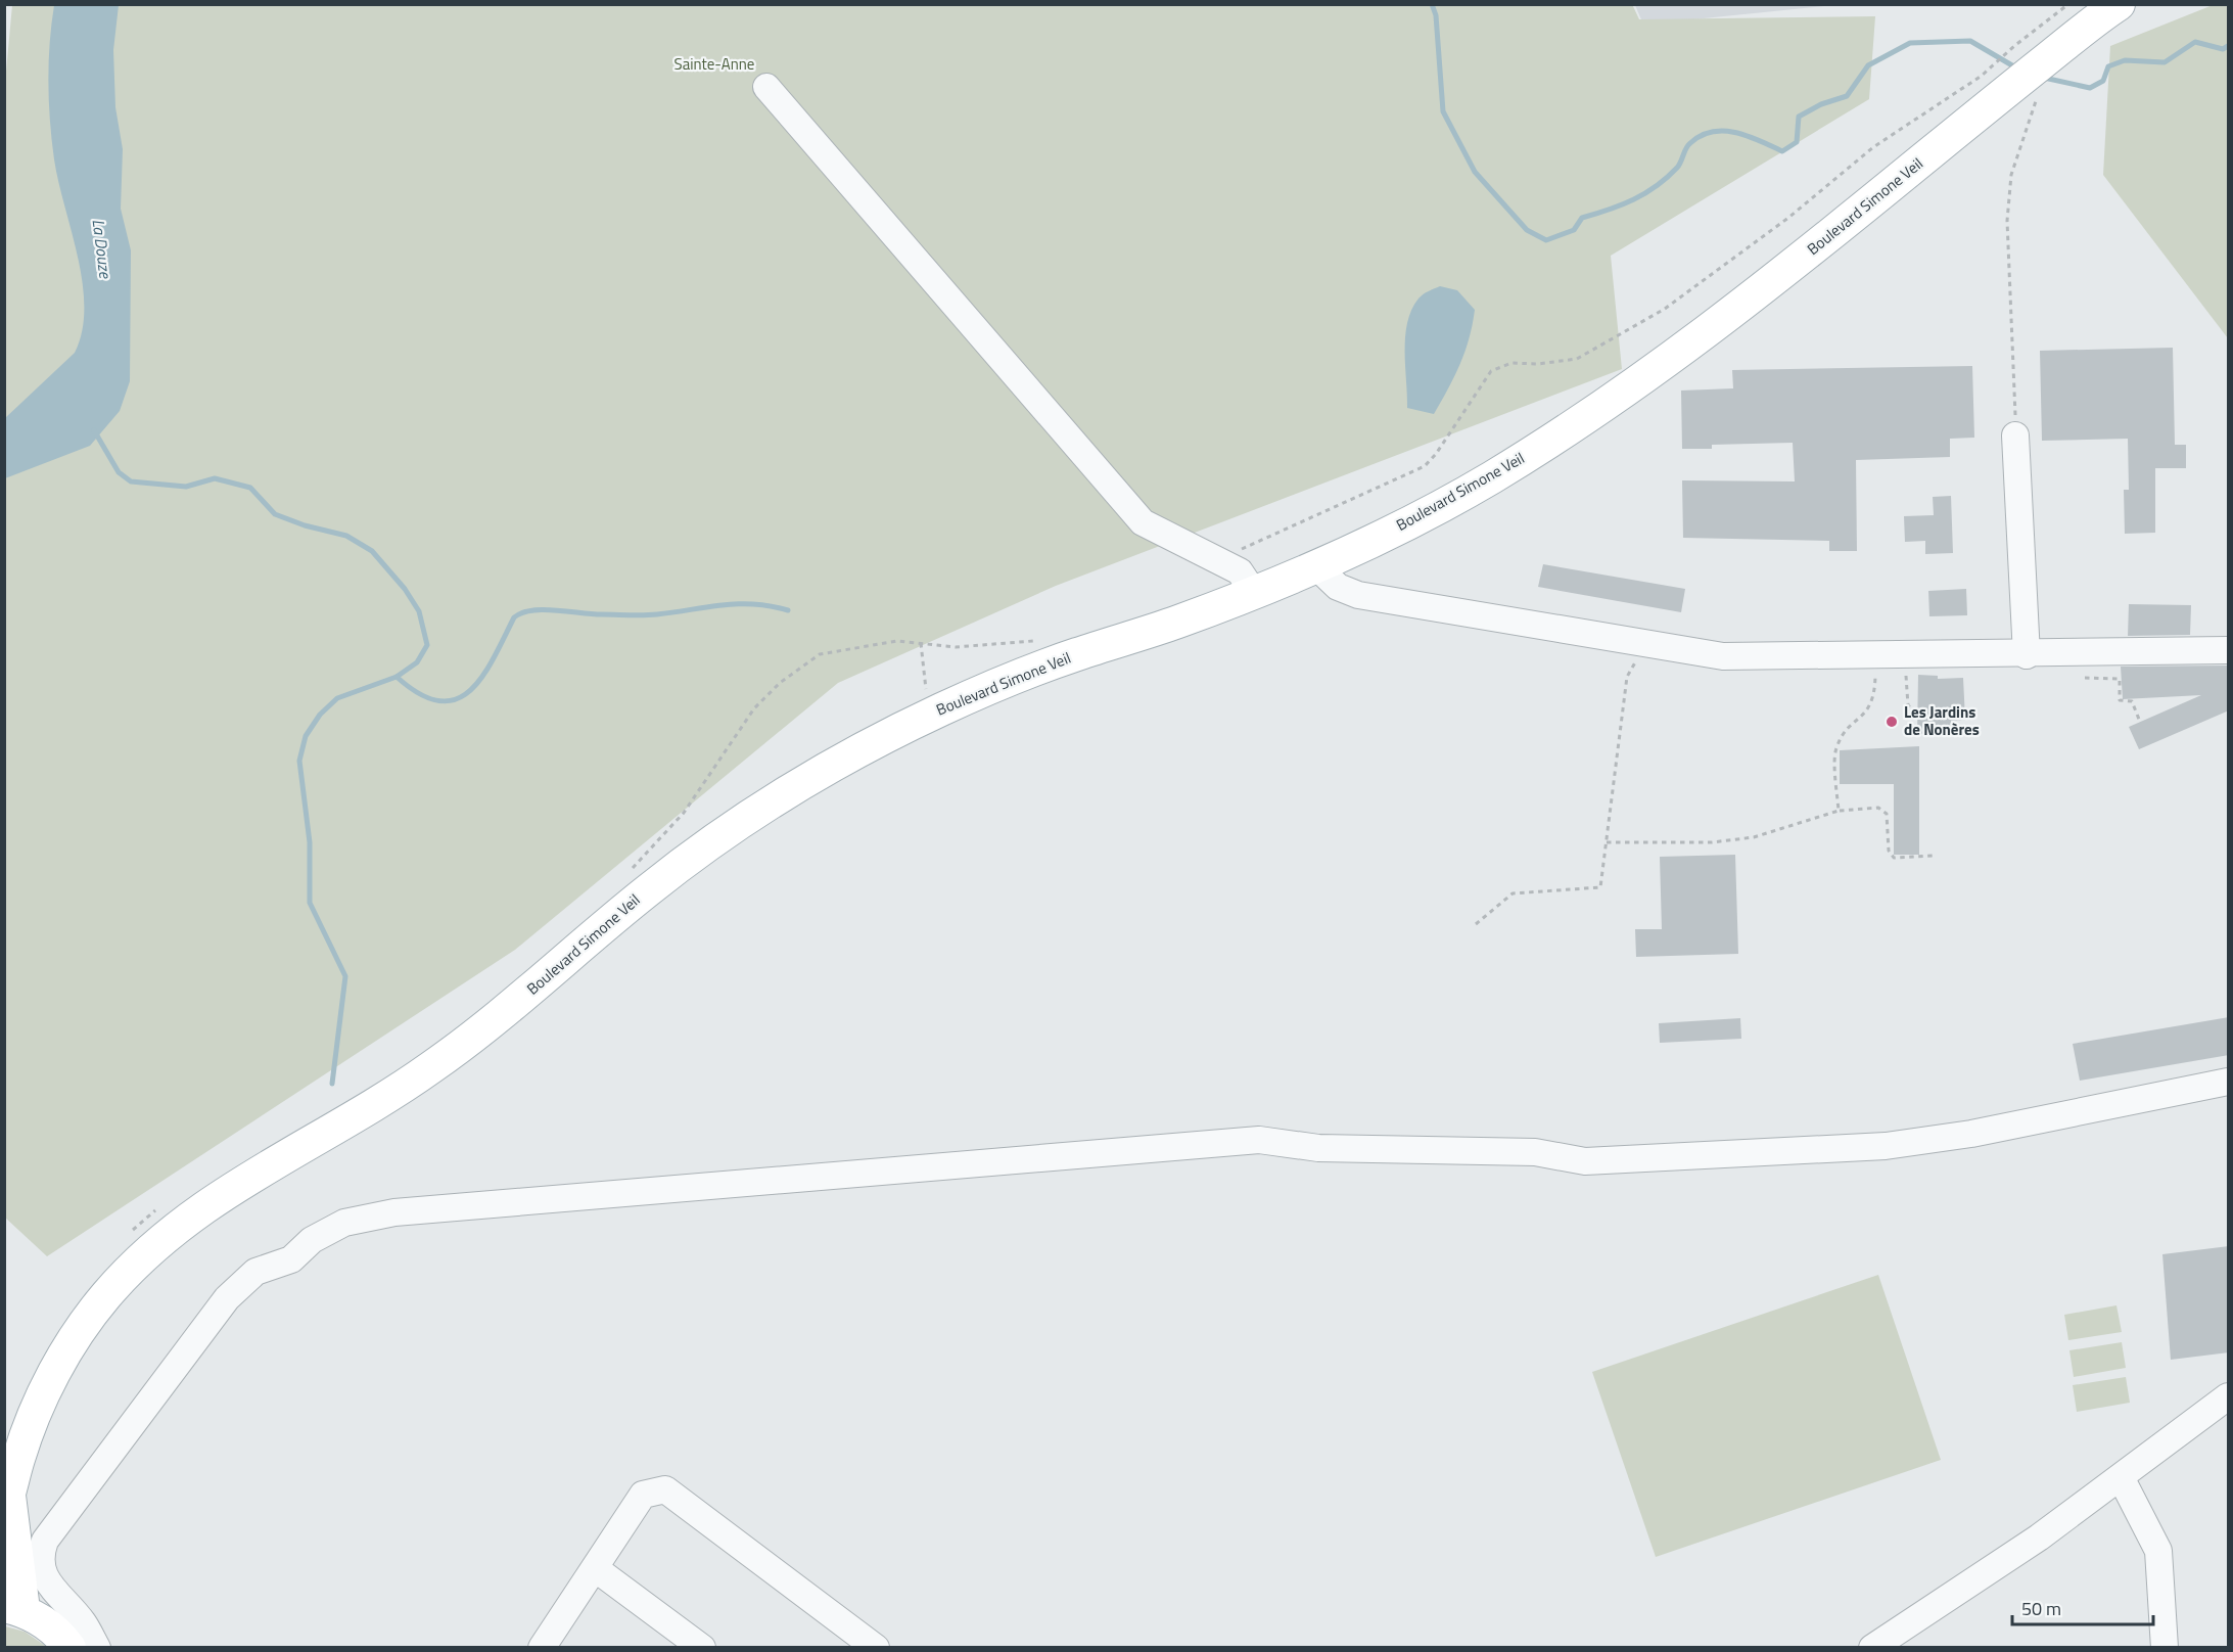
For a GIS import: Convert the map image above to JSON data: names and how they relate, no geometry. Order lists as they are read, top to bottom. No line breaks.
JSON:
{"streets":{"main road":["Boulevard Simone Veil"]},"water":["La Douze"],"parks":["Sainte-Anne"],"places":["Les Jardins de Nonères"],"scale_bar":"50 m"}
